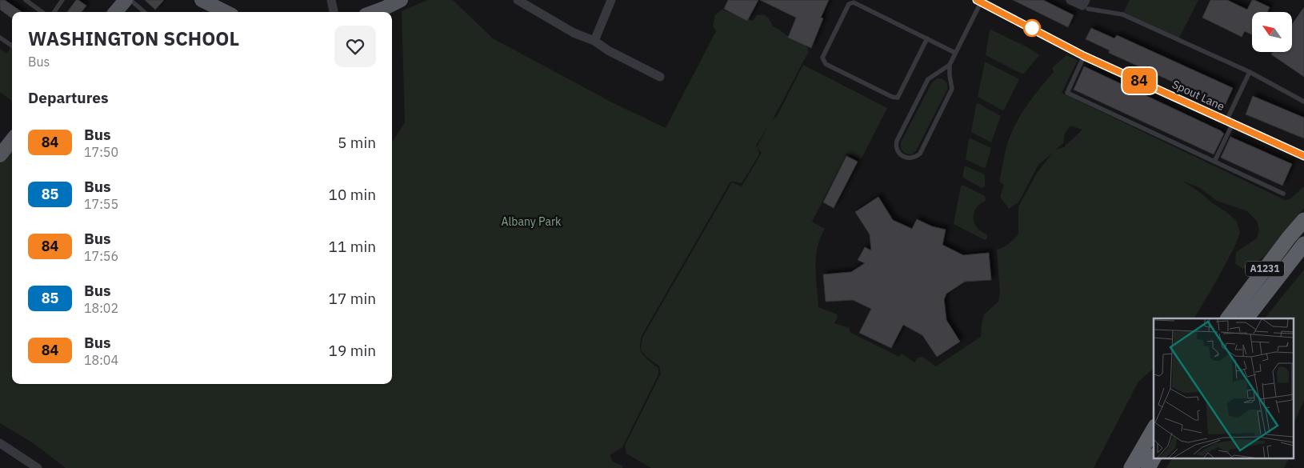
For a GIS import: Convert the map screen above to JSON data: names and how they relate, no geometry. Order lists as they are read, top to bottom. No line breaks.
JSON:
{"streets":{"highway":["A1231"],"street":["Spout Lane"]},"parks":["Albany Park"],"lines":["bus line 84"],"north":"top left","page":{"on_map":"84","heading":[["WASHINGTON SCHOOL","Bus"],"Departures"],"list":[{"mark":"84","name":"Bus","note":"17:50","value":"5 min"},{"mark":"85","name":"Bus","note":"17:55","value":"10 min"},{"mark":"84","name":"Bus","note":"17:56","value":"11 min"},{"mark":"85","name":"Bus","note":"18:02","value":"17 min"},{"mark":"84","name":"Bus","note":"18:04","value":"19 min"}]}}
